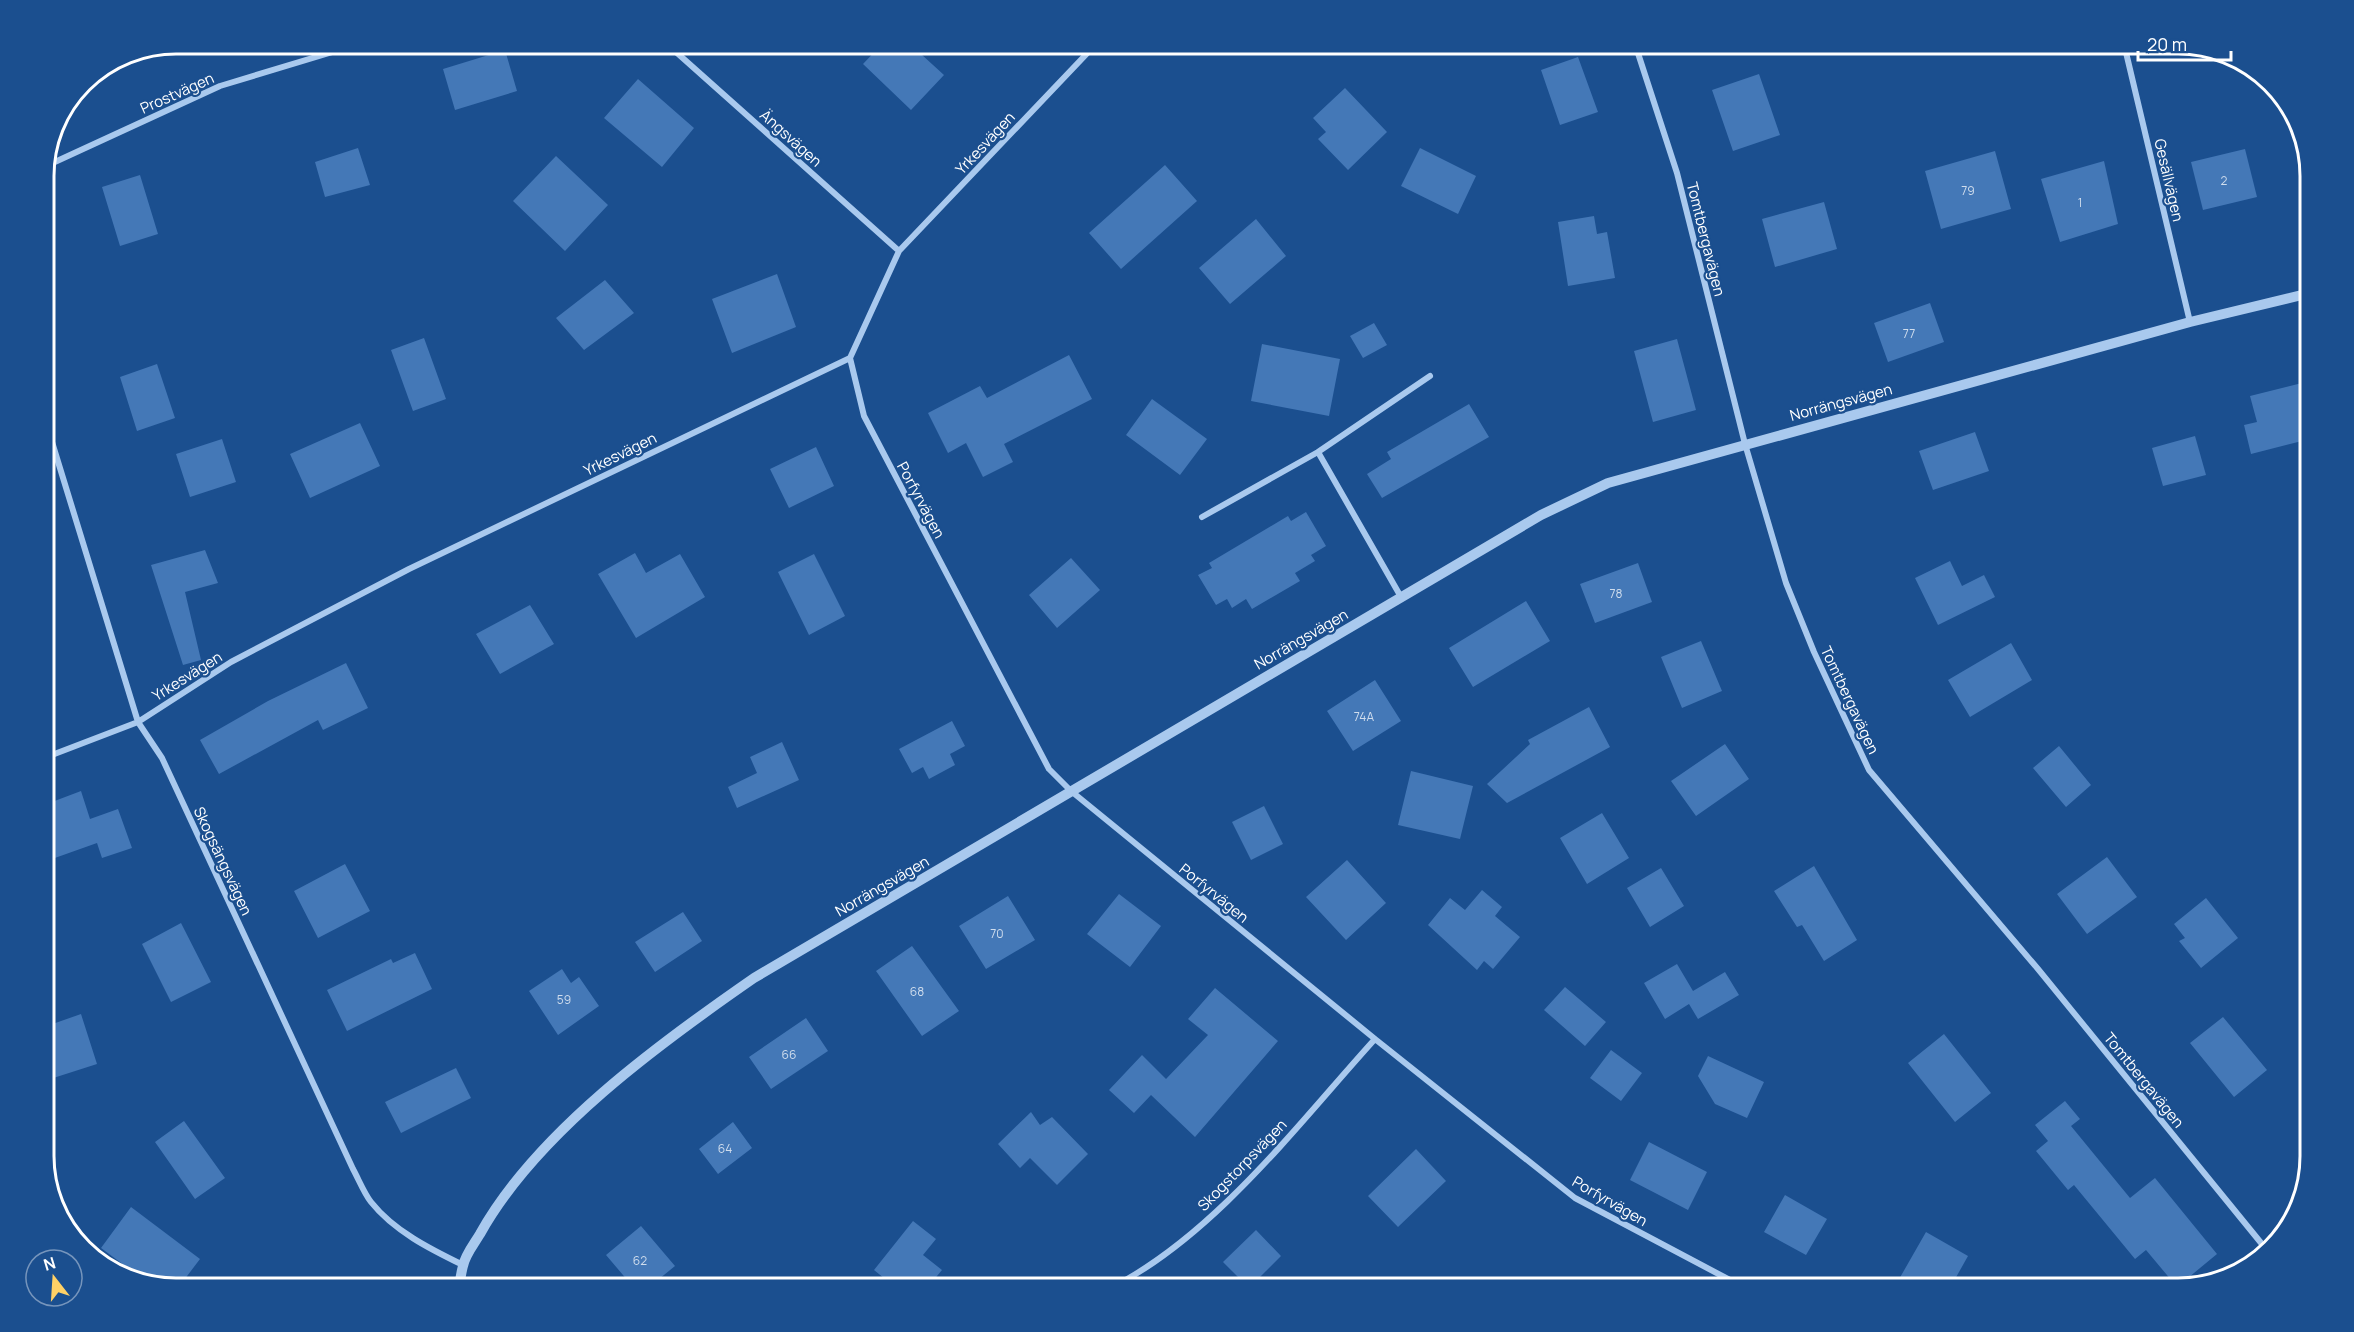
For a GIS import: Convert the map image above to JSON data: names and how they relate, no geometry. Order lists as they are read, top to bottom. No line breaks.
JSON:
{"streets":{"street":["Prostvägen","Ängsvägen","Yrkesvägen","Gesällvägen","Tomtbergavägen","Norrängsvägen","Porfyrvägen","Skogsängsvägen","Skogstorpsvägen"]},"crossings":[["Ängsvägen","Yrkesvägen"],["Yrkesvägen","Porfyrvägen"],["Yrkesvägen","Skogsängsvägen"],["Gesällvägen","Norrängsvägen"],["Tomtbergavägen","Norrängsvägen"],["Norrängsvägen","Porfyrvägen"],["Norrängsvägen","Skogsängsvägen"],["Porfyrvägen","Skogstorpsvägen"]],"house_numbers":["2","79","1","77","78","74A","70","68","59","66","64","62"],"scale_bar":"20 m","north":"top"}
